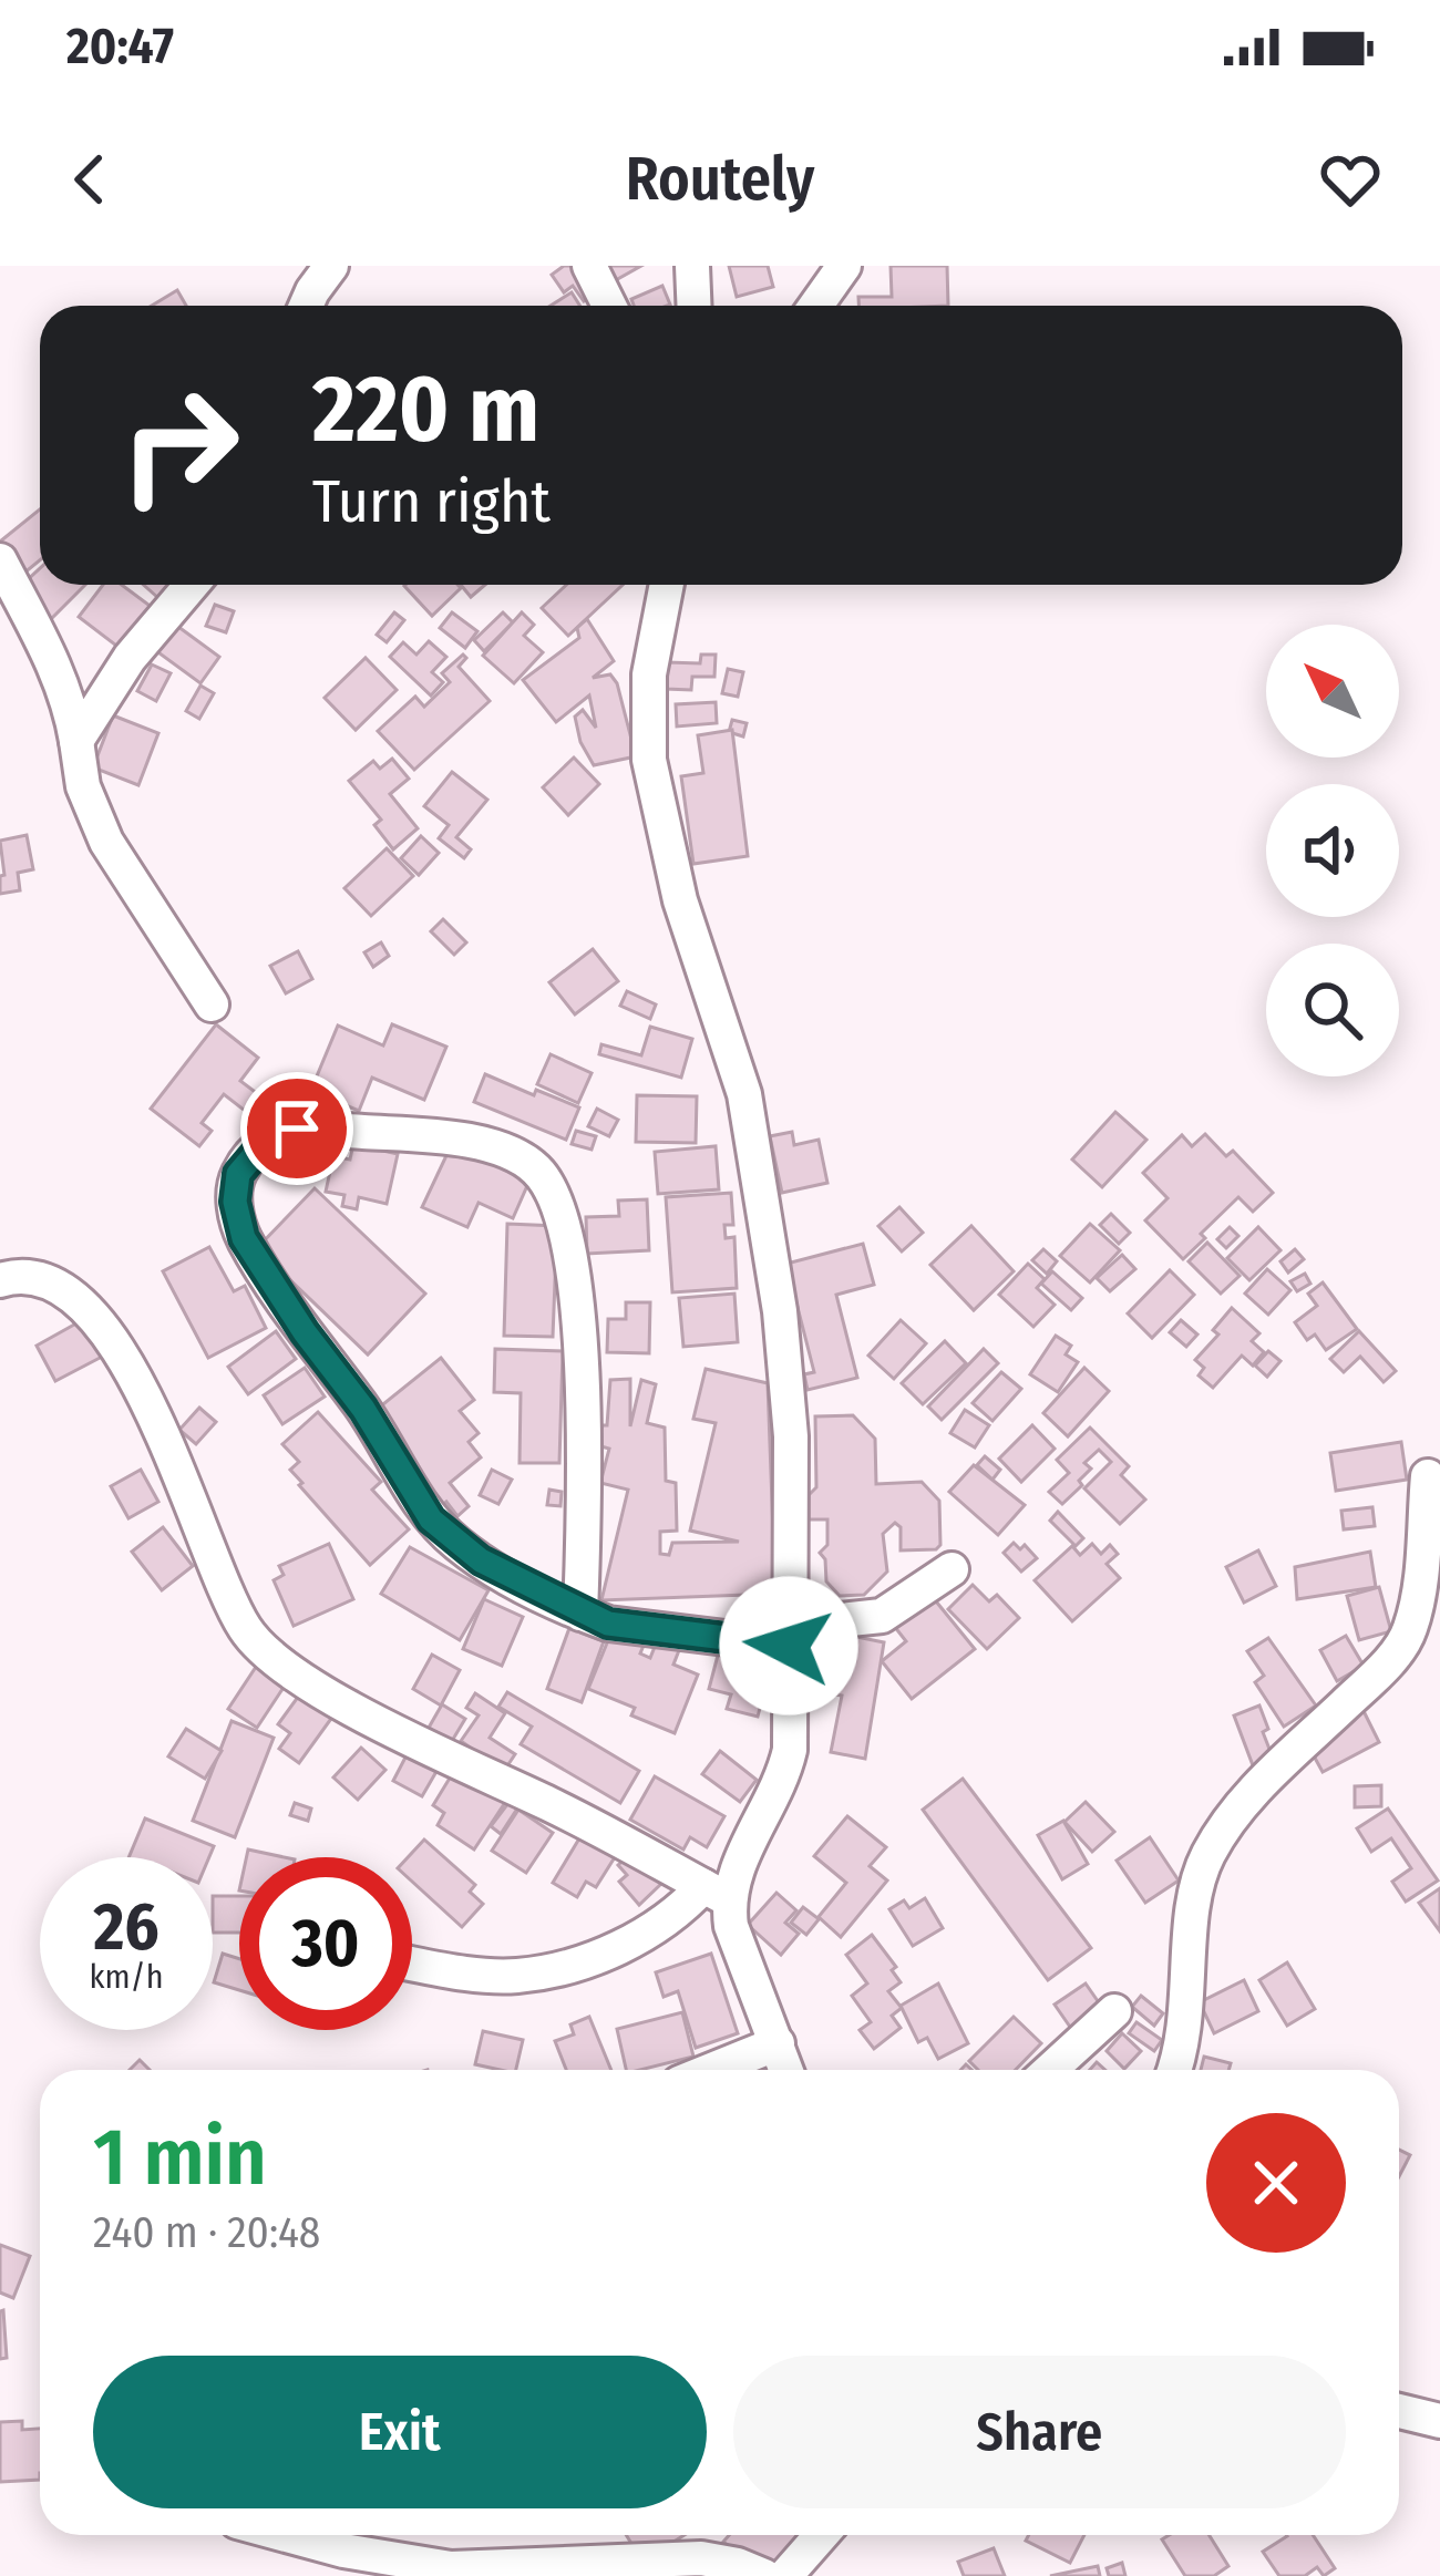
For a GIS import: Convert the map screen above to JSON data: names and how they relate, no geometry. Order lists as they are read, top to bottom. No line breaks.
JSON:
{"north":"top left","page":{"status":"20:47","header":"Routely","turn":["220 m","Turn right"],"speed":"26 km/h","limit":"30","heading":["1 min","240 m · 20:48"],"buttons":["Exit","Share"]}}
